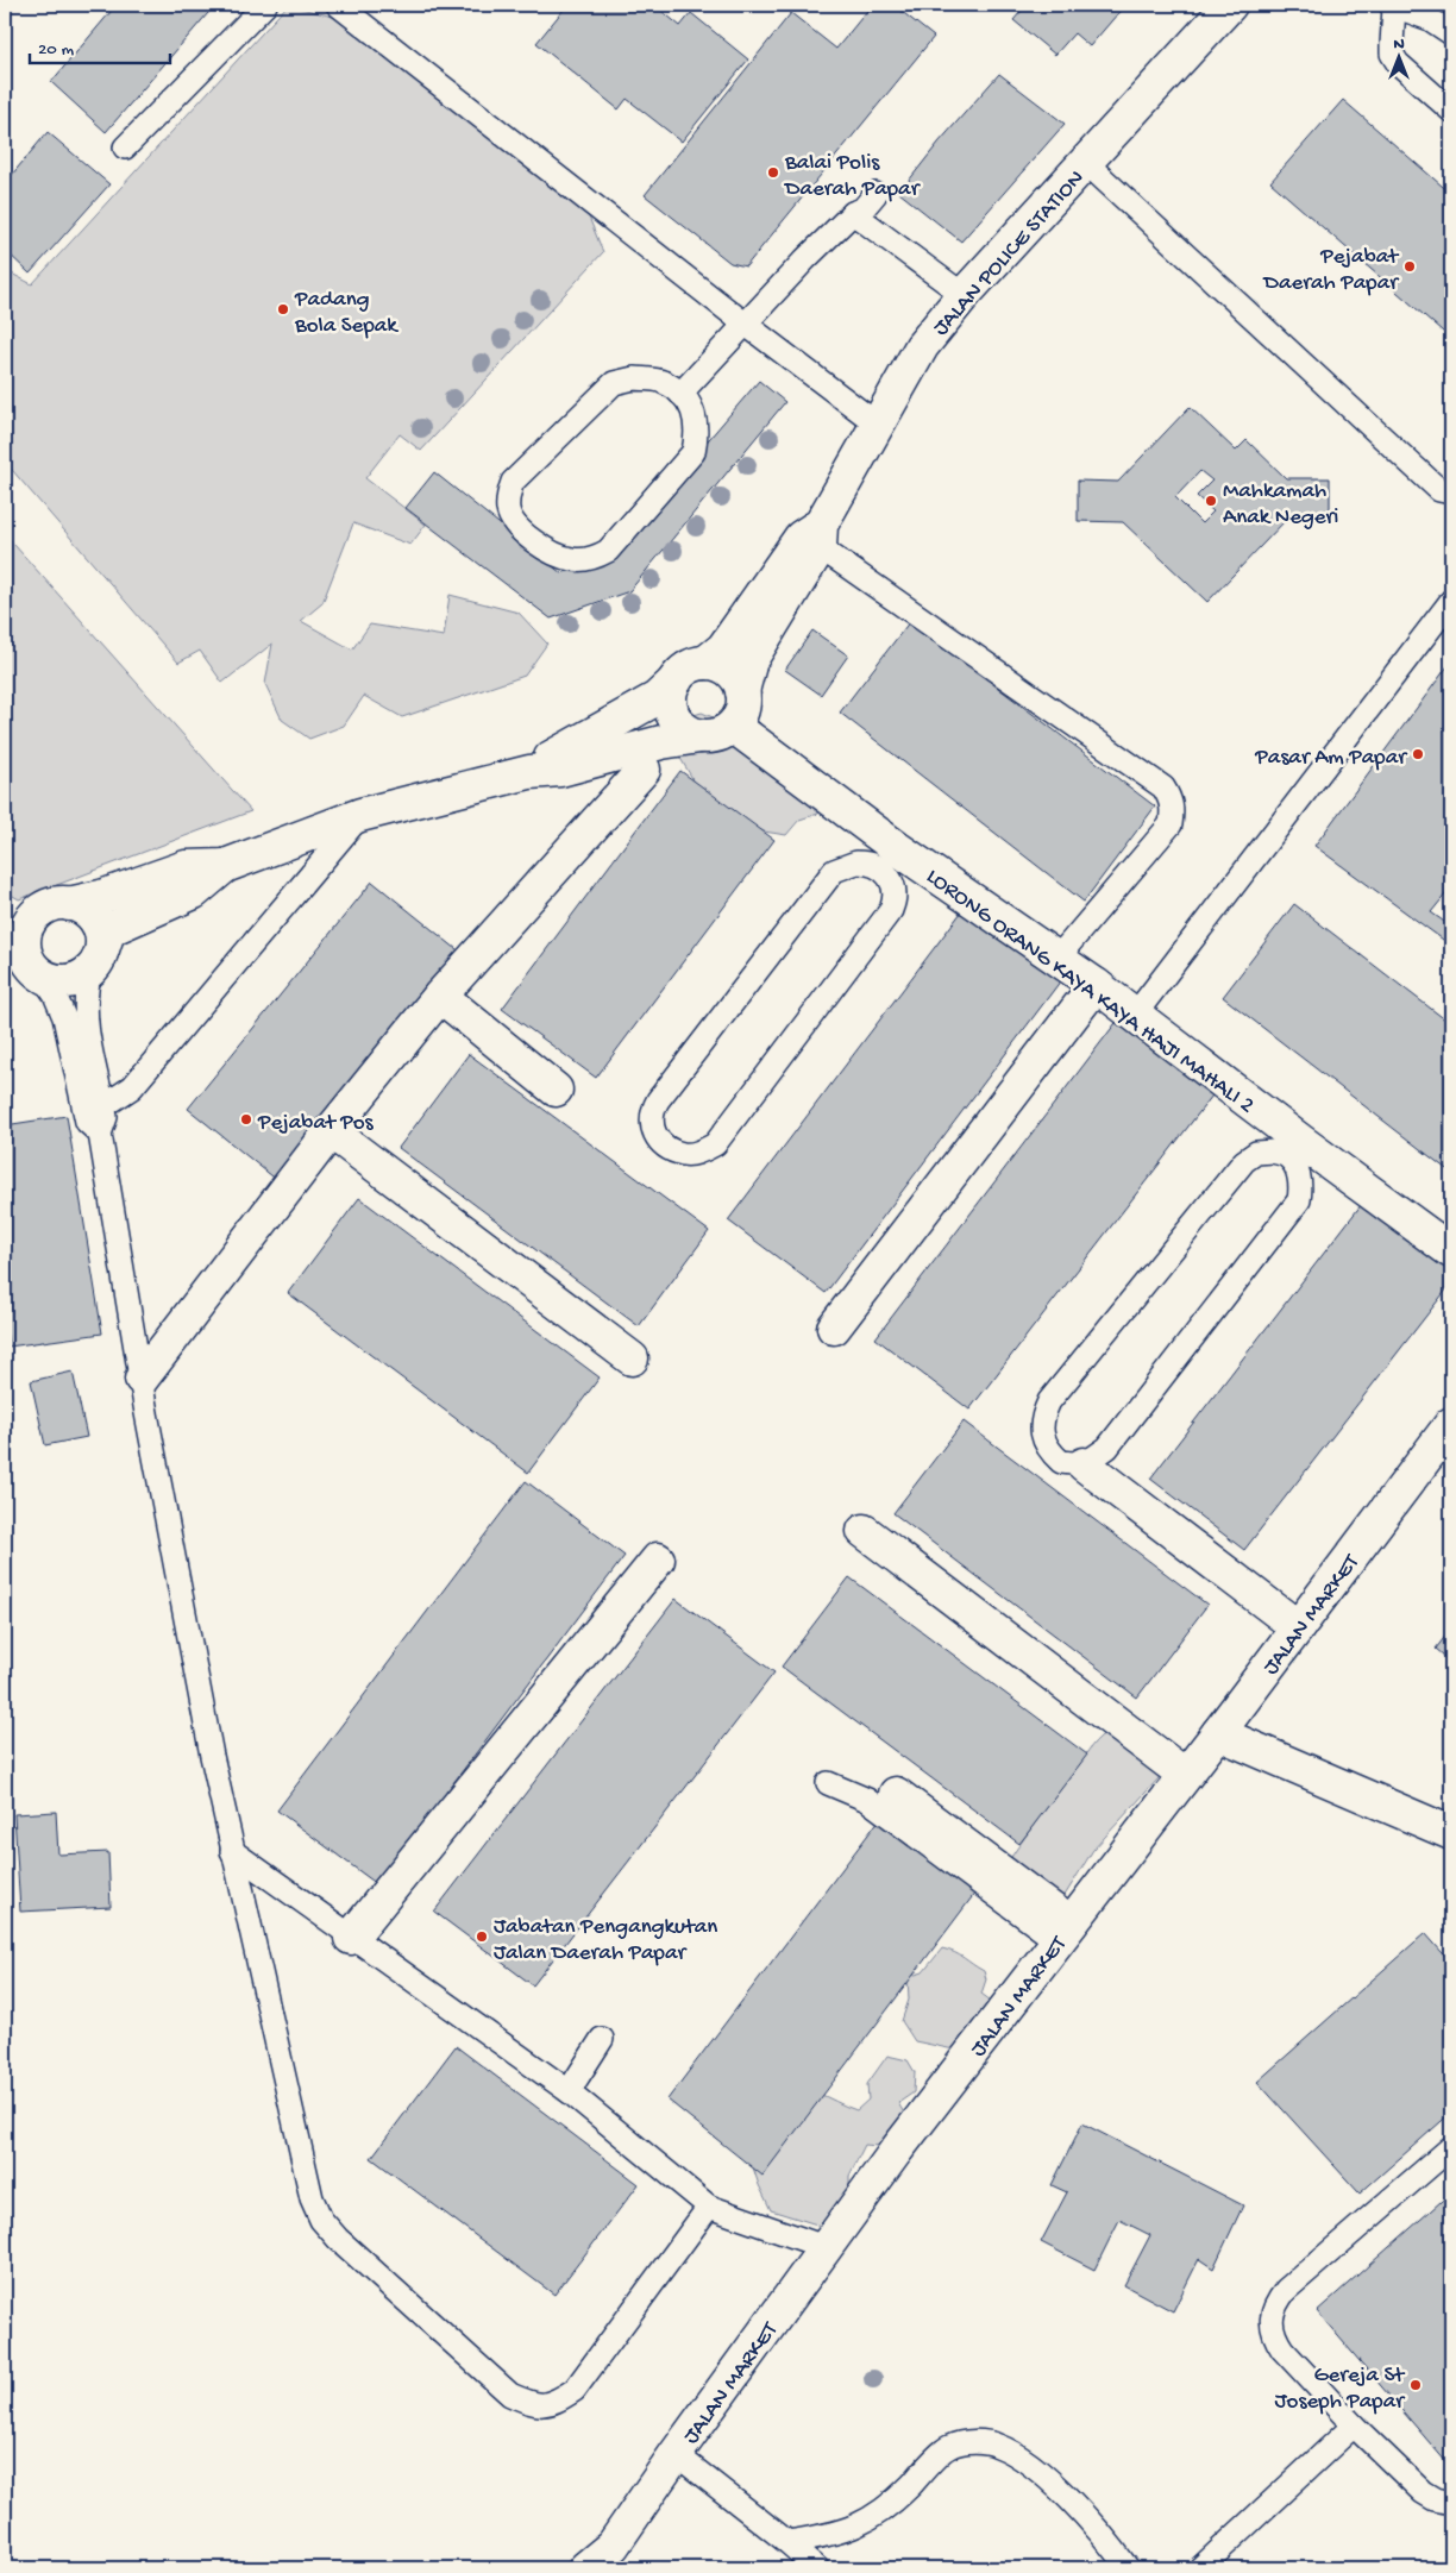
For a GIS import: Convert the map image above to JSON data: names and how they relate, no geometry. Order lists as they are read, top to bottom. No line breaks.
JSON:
{"streets":{"street":["JALAN POLICE STATION","LORONG ORANG KAYA KAYA HAJI MAHALI 2","JALAN MARKET"]},"crossings":[["JALAN POLICE STATION","LORONG ORANG KAYA KAYA HAJI MAHALI 2"]],"places":["Balai Polis Daerah Papar","Pejabat Daerah Papar","Padang Bola Sepak","Mahkamah Anak Negeri","Pasar Am Papar","Pejabat Pos","Jabatan Pengangkutan Jalan Daerah Papar","Gereja St Joseph Papar"],"scale_bar":"20 m","north":"top"}
